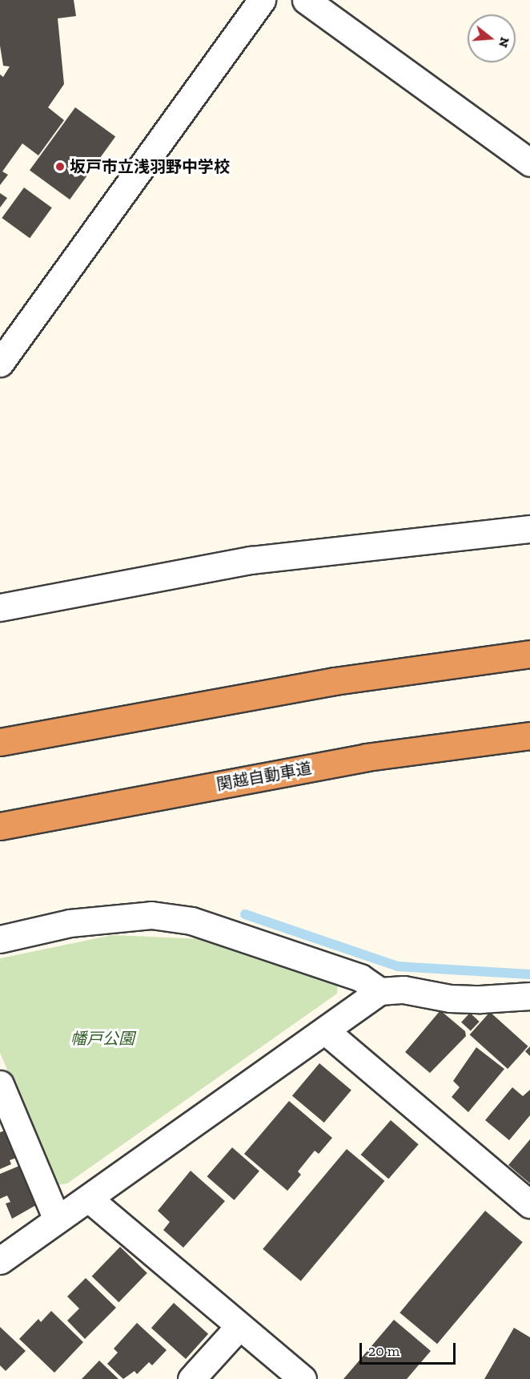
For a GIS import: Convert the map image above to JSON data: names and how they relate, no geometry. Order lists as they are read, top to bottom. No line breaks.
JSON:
{"streets":{"highway":["関越自動車道"]},"parks":["幡戸公園"],"places":["坂戸市立浅羽野中学校"],"scale_bar":"20 m","north":"right"}
